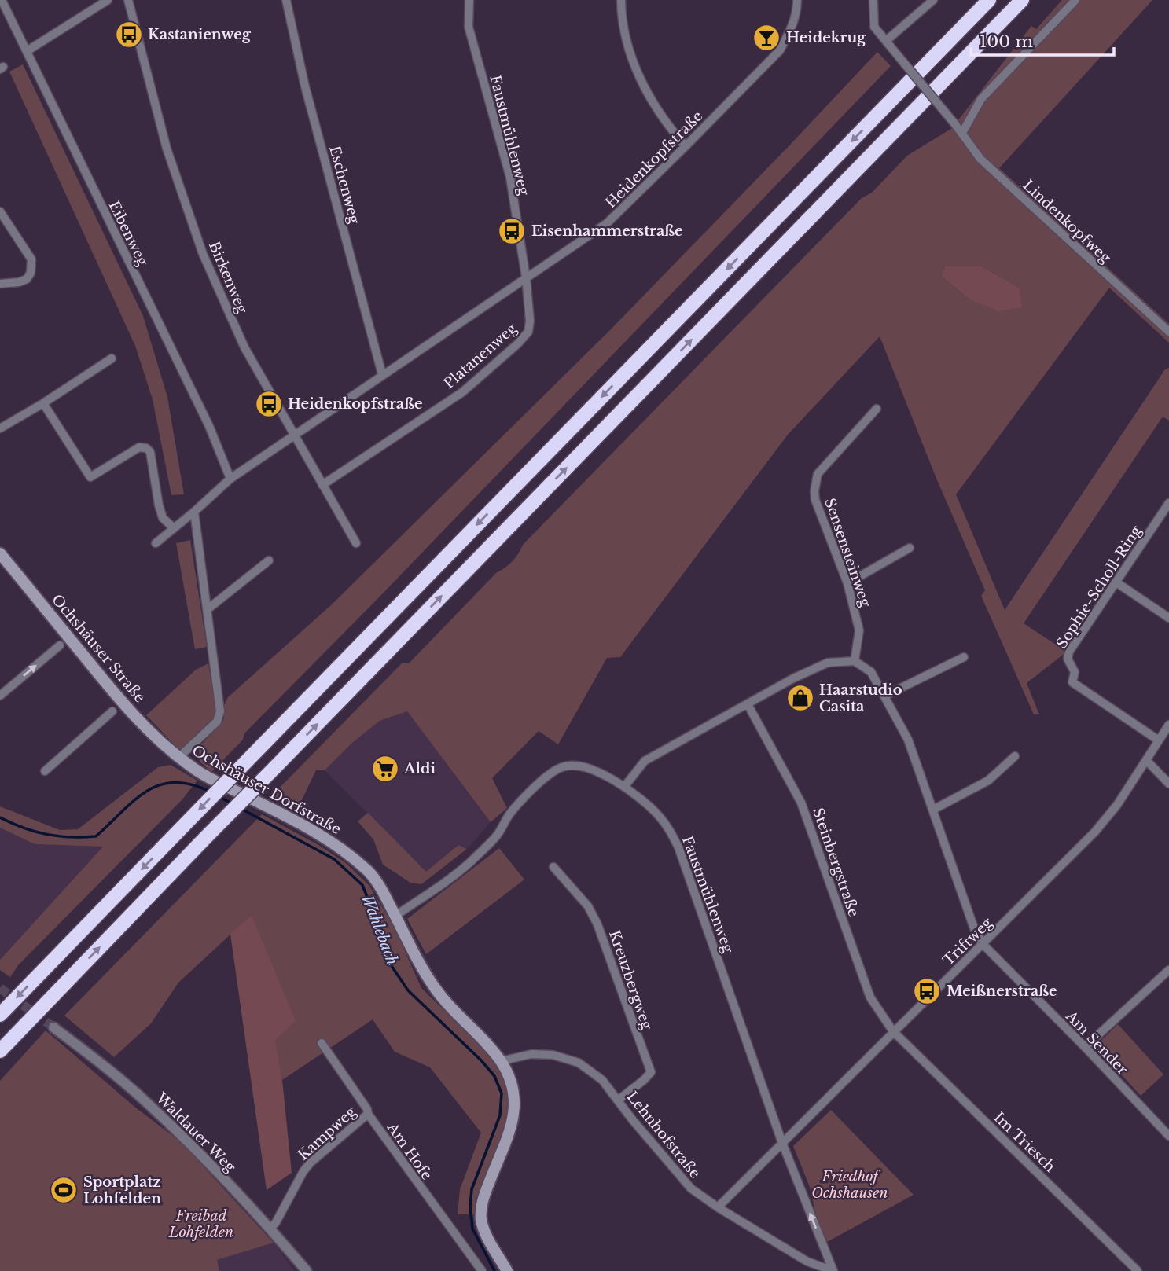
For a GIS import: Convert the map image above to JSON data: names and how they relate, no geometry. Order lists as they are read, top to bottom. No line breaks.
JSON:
{"streets":{"main road":["Ochshäuser Straße","Ochshäuser Dorfstraße"],"street":["Faustmühlenweg","Heidenkopfstraße","Eschenweg","Lindenkopfweg","Eibenweg","Birkenweg","Platanenweg","Sensensteinweg","Sophie-Scholl-Ring","Steinbergstraße","Triftweg","Kreuzbergweg","Am Sender","Waldauer Weg","Kampweg","Lehnhofstraße","Im Triesch","Am Hofe"]},"crossings":[["Faustmühlenweg","Heidenkopfstraße"],["Faustmühlenweg","Platanenweg"],["Faustmühlenweg","Ochshäuser Dorfstraße"],["Faustmühlenweg","Triftweg"],["Faustmühlenweg","Lehnhofstraße"],["Heidenkopfstraße","Eschenweg"],["Heidenkopfstraße","Eibenweg"],["Heidenkopfstraße","Birkenweg"],["Heidenkopfstraße","Platanenweg"],["Birkenweg","Platanenweg"],["Sophie-Scholl-Ring","Triftweg"],["Ochshäuser Straße","Ochshäuser Dorfstraße"],["Ochshäuser Dorfstraße","Lehnhofstraße"],["Steinbergstraße","Triftweg"],["Steinbergstraße","Im Triesch"],["Triftweg","Am Sender"],["Triftweg","Lehnhofstraße"],["Triftweg","Im Triesch"],["Kreuzbergweg","Lehnhofstraße"],["Waldauer Weg","Kampweg"],["Kampweg","Am Hofe"]],"water":["Wahlebach"],"parks":["Friedhof Ochshausen","Freibad Lohfelden"],"places":{"bus stop":["Kastanienweg","Eisenhammerstraße","Heidenkopfstraße","Meißnerstraße"],"bar":["Heidekrug"],"shop":["Haarstudio Casita"],"supermarket":["Aldi"],"sports":["Sportplatz Lohfelden"]},"scale_bar":"100 m"}
